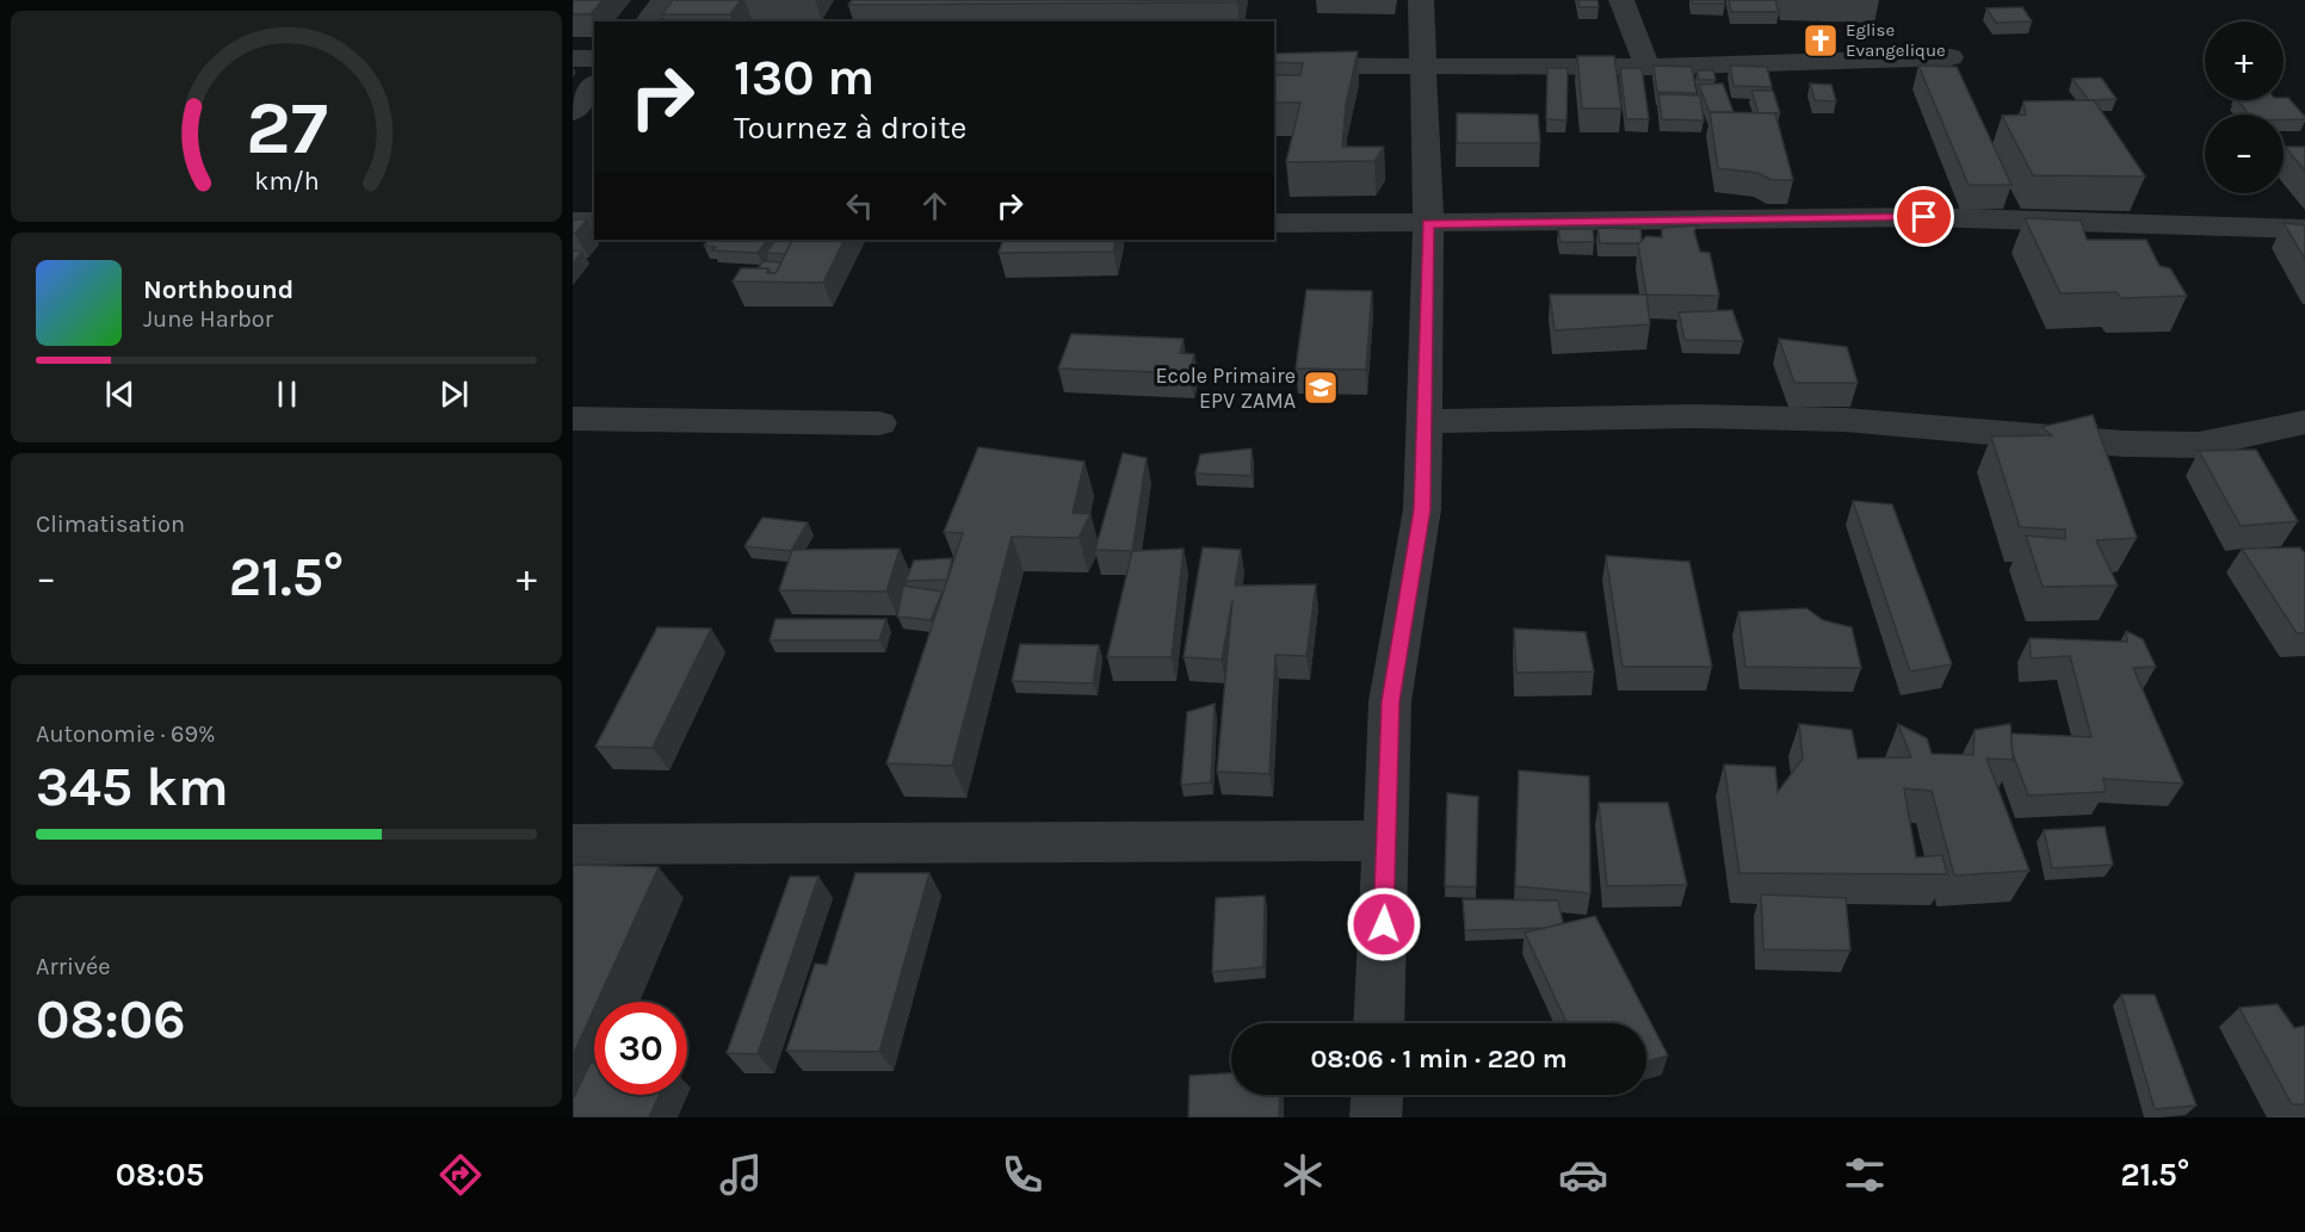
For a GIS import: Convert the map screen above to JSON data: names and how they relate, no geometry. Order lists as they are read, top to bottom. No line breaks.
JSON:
{"places":{"church":["Eglise Evangelique"],"school or university":["Ecole Primaire EPV ZAMA"]},"page":{"map_buttons":["+","−"],"turn":["130 m","Tournez à droite"],"song":["Northbound","June Harbor"],"tile":["Climatisation",["Autonomie · 69%","345 km"],["Arrivée","08:06"]],"heat":["−","21.5°","+"],"limit":"30","trip":"08:06 · 1 min · 220 m","tabs":["08:05","21.5°"],"gauge":["27","km/h"]}}
